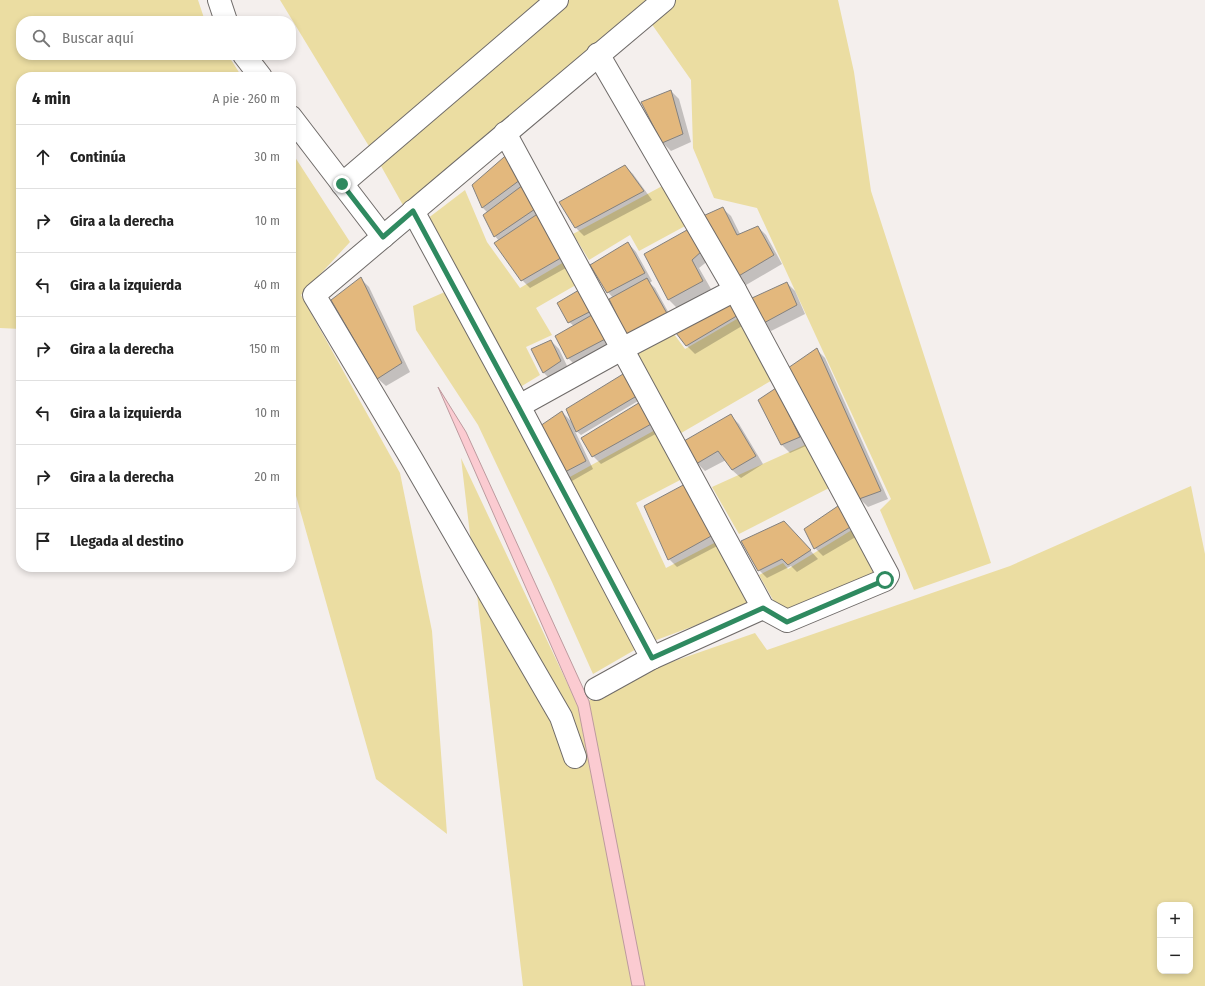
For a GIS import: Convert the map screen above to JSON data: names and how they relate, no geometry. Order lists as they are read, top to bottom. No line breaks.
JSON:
{"page":{"search":"Buscar aquí","heading":["4 min","A pie · 260 m"],"list":[["Continúa","30 m"],["Gira a la derecha","10 m"],["Gira a la izquierda","40 m"],["Gira a la derecha","150 m"],["Gira a la izquierda","10 m"],["Gira a la derecha","20 m"],"Llegada al destino"],"map_buttons":["+","−"]}}
